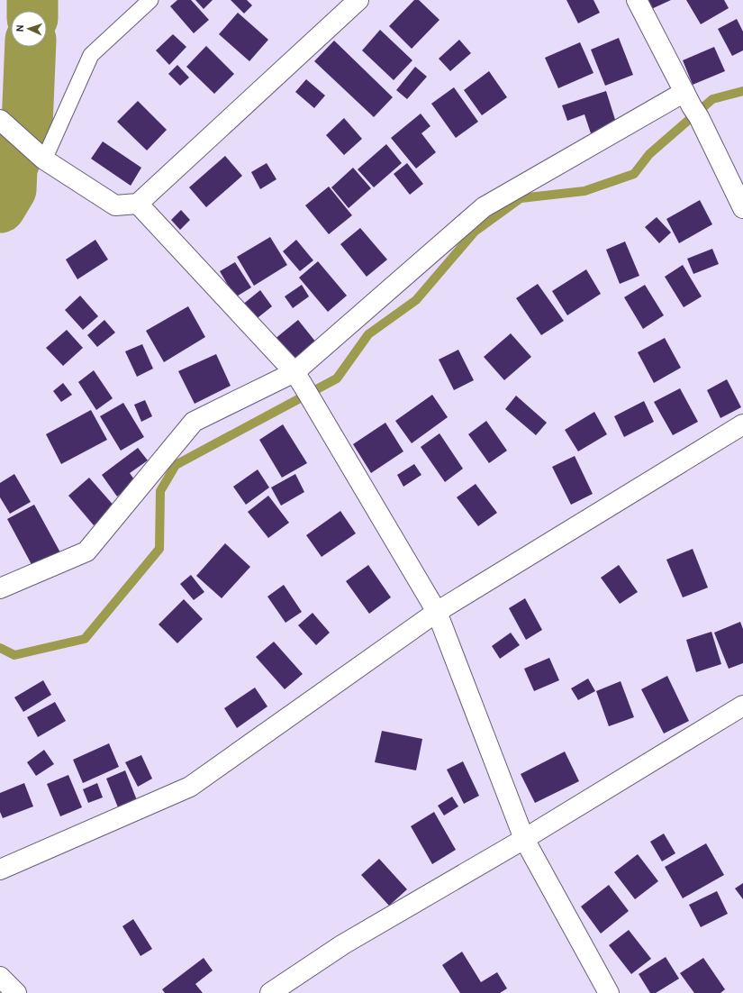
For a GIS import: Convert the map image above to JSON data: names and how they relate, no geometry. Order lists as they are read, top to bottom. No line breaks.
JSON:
{"north":"left"}
